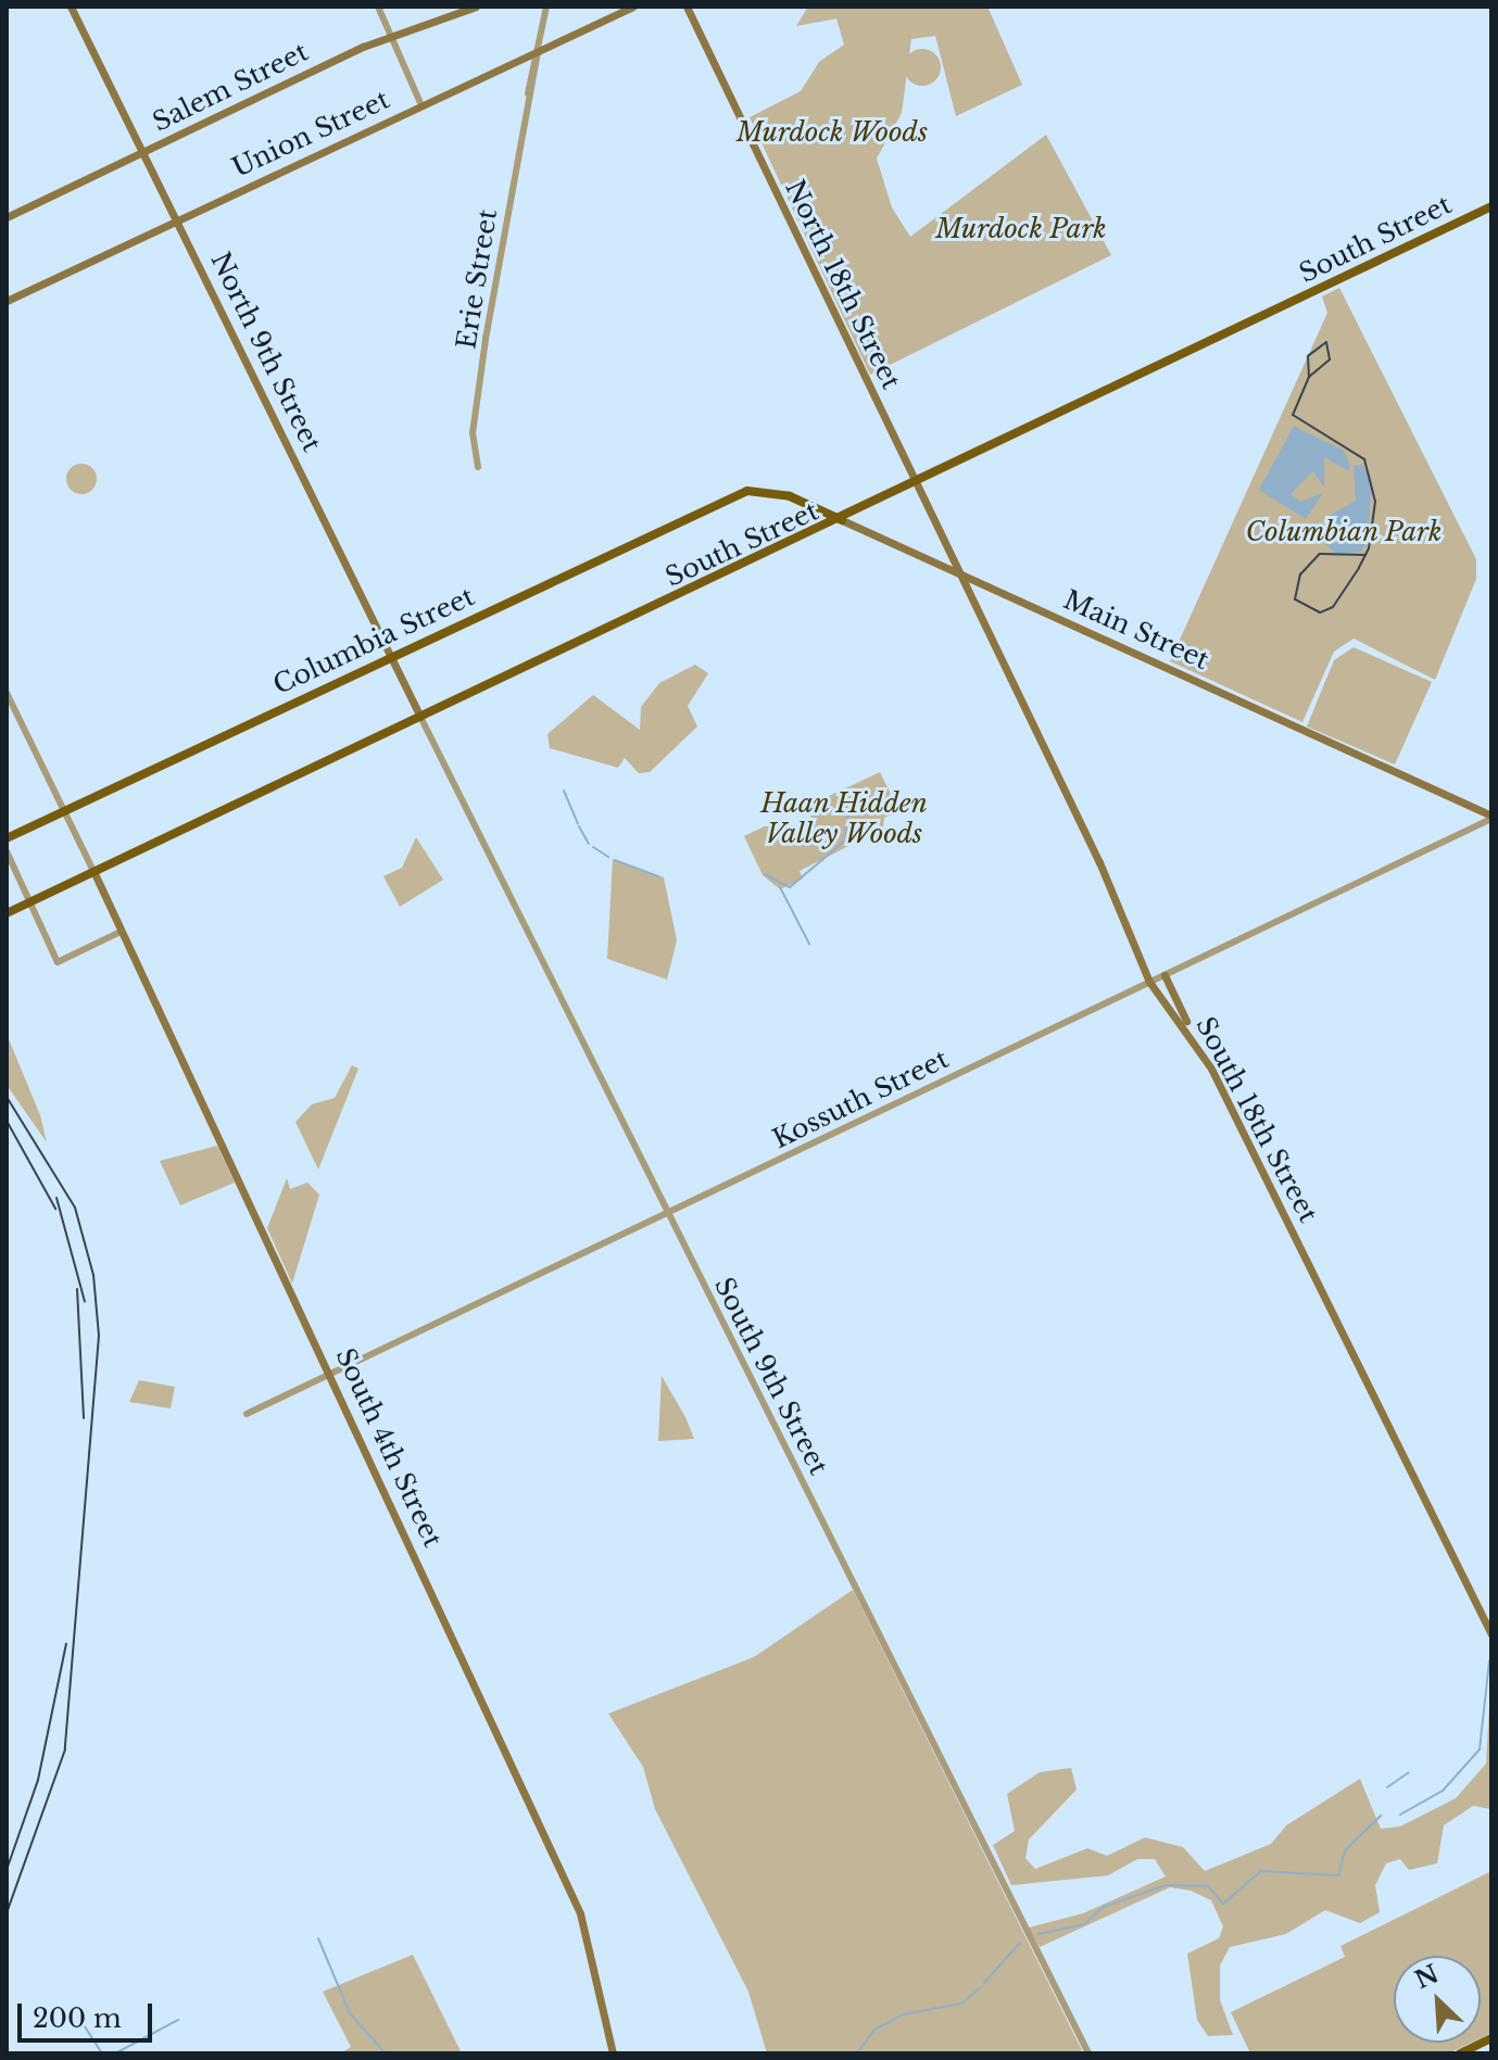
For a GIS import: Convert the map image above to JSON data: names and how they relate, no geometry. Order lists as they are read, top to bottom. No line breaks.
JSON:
{"streets":{"main road":["Salem Street","Union Street","South Street","North 18th Street","North 9th Street","Main Street","Columbia Street","South 18th Street","South 4th Street"],"street":["Erie Street","Kossuth Street","South 9th Street"]},"crossings":[["Salem Street","North 9th Street"],["Union Street","Erie Street"],["Union Street","North 9th Street"],["South Street","North 18th Street"],["South Street","North 9th Street"],["South Street","Main Street"],["South Street","South 18th Street"],["South Street","South 9th Street"],["South Street","South 4th Street"],["North 18th Street","South 18th Street"],["North 9th Street","Columbia Street"],["North 9th Street","South 9th Street"],["Main Street","Columbia Street"],["Main Street","Kossuth Street"],["Main Street","South 18th Street"],["Kossuth Street","South 18th Street"],["Kossuth Street","South 9th Street"],["Kossuth Street","South 4th Street"]],"parks":["Murdock Woods","Murdock Park","Columbian Park","Haan Hidden Valley Woods"],"scale_bar":"200 m","north":"top left"}
